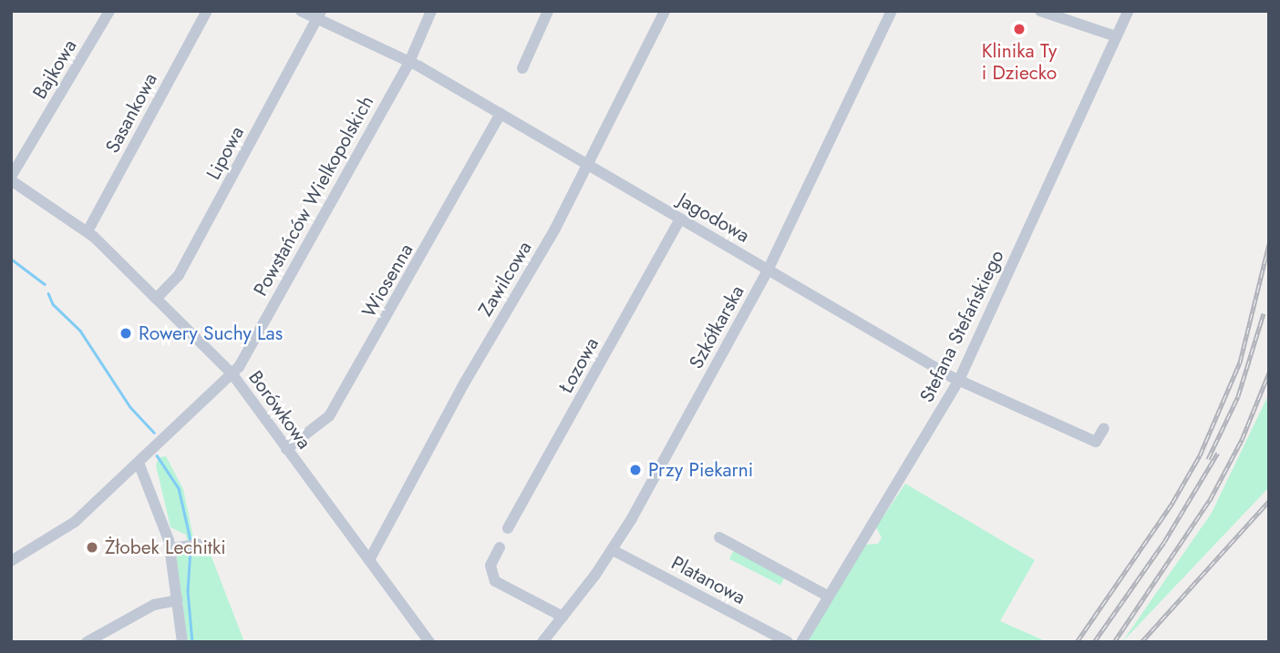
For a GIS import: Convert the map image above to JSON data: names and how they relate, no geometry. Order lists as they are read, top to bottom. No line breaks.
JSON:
{"streets":{"street":["Bajkowa","Sasankowa","Lipowa","Powstańców Wielkopolskich","Jagodowa","Zawilcowa","Wiosenna","Stefana Stefańskiego","Szkółkarska","Łozowa","Borówkowa","Platanowa"]},"crossings":[["Bajkowa","Borówkowa"],["Sasankowa","Borówkowa"],["Lipowa","Jagodowa"],["Lipowa","Borówkowa"],["Powstańców Wielkopolskich","Jagodowa"],["Powstańców Wielkopolskich","Borówkowa"],["Jagodowa","Zawilcowa"],["Jagodowa","Wiosenna"],["Jagodowa","Stefana Stefańskiego"],["Jagodowa","Szkółkarska"],["Jagodowa","Łozowa"],["Zawilcowa","Borówkowa"],["Wiosenna","Borówkowa"],["Szkółkarska","Platanowa"]],"places":["Klinika Ty i Dziecko","Rowery Suchy Las","Przy Piekarni","Żłobek Lechitki"]}
